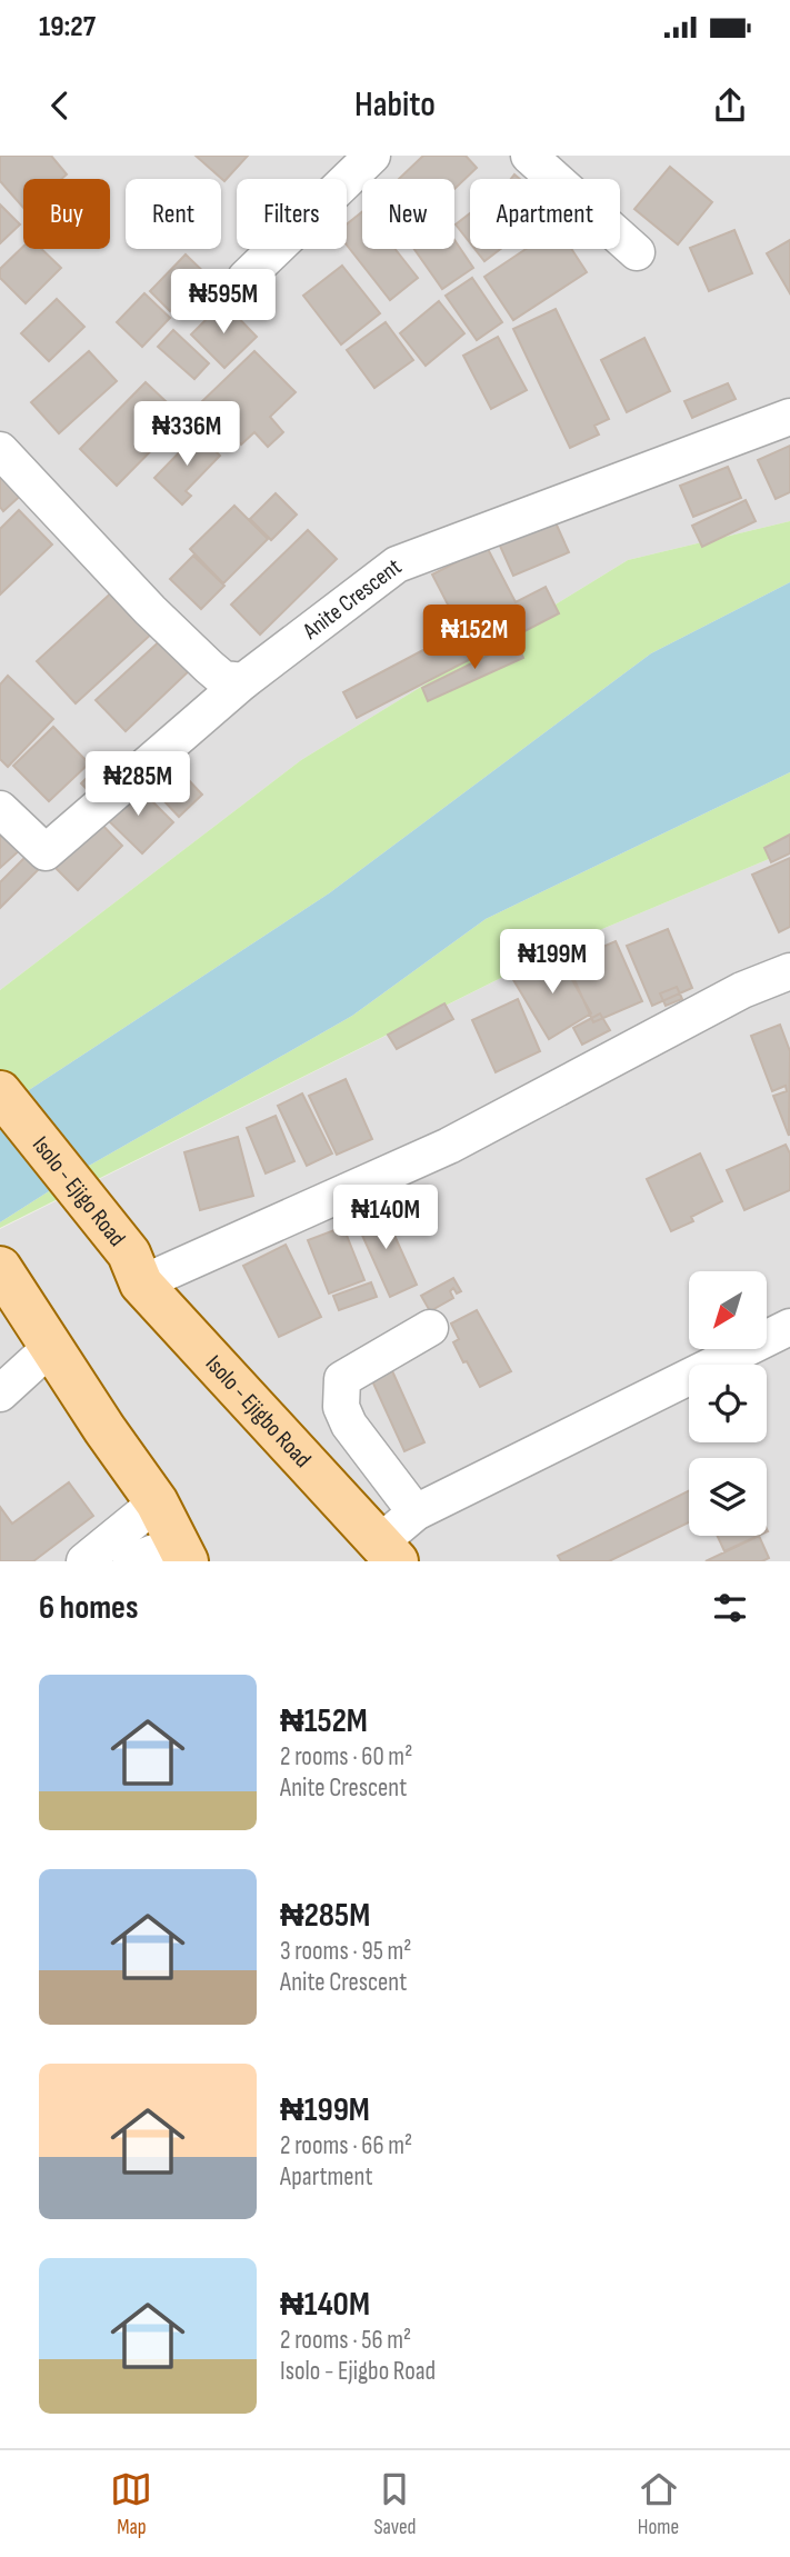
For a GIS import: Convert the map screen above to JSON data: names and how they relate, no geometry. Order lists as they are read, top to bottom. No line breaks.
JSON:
{"streets":{"main road":["Isolo - Ejigo Road","Isolo - Ejigbo Road"],"street":["Anite Crescent"]},"crossings":[["Isolo - Ejigo Road","Isolo - Ejigbo Road"]],"north":"bottom left","page":{"status":"19:27","header":"Habito","chip":["Buy","Rent","Filters","New","Apartment"],"price":["₦595M","₦336M","₦152M","₦285M","₦199M","₦140M"],"heading":"6 homes","list":[{"name":"₦152M","note":"2 rooms · 60 m² · Anite Crescent"},{"name":"₦285M","note":"3 rooms · 95 m² · Anite Crescent"},{"name":"₦199M","note":"2 rooms · 66 m² · Apartment"},{"name":"₦140M","note":"2 rooms · 56 m² · Isolo - Ejigbo Road"}],"tabs":["Map","Saved","Home"]}}
